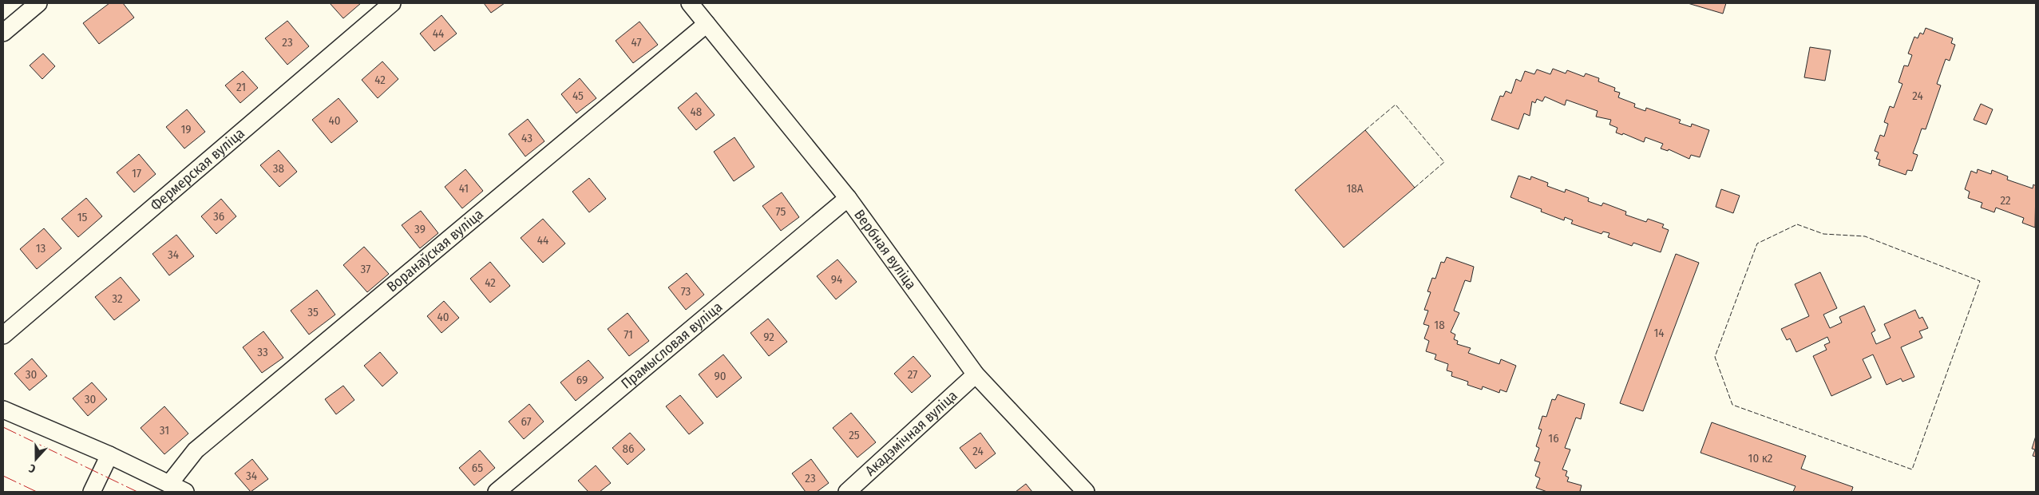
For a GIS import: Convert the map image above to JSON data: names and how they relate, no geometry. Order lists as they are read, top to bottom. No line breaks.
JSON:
{"streets":{"street":["Фермерская вуліца","Вербная вуліца","Воранаўская вуліца","Прамысловая вуліца","Акадэмічная вуліца"]},"crossings":[["Вербная вуліца","Воранаўская вуліца"],["Вербная вуліца","Прамысловая вуліца"],["Вербная вуліца","Акадэмічная вуліца"]],"house_numbers":["44","23","47","42","21","45","24","48","40","19","43","38","17","41","18А","22","75","36","15","39","44","13","34","37","94","42","73","32","35","40","18","14","71","92","33","30","27","90","69","30","67","31","25","16","86","24","10 к2","65","34","23"],"north":"bottom"}
